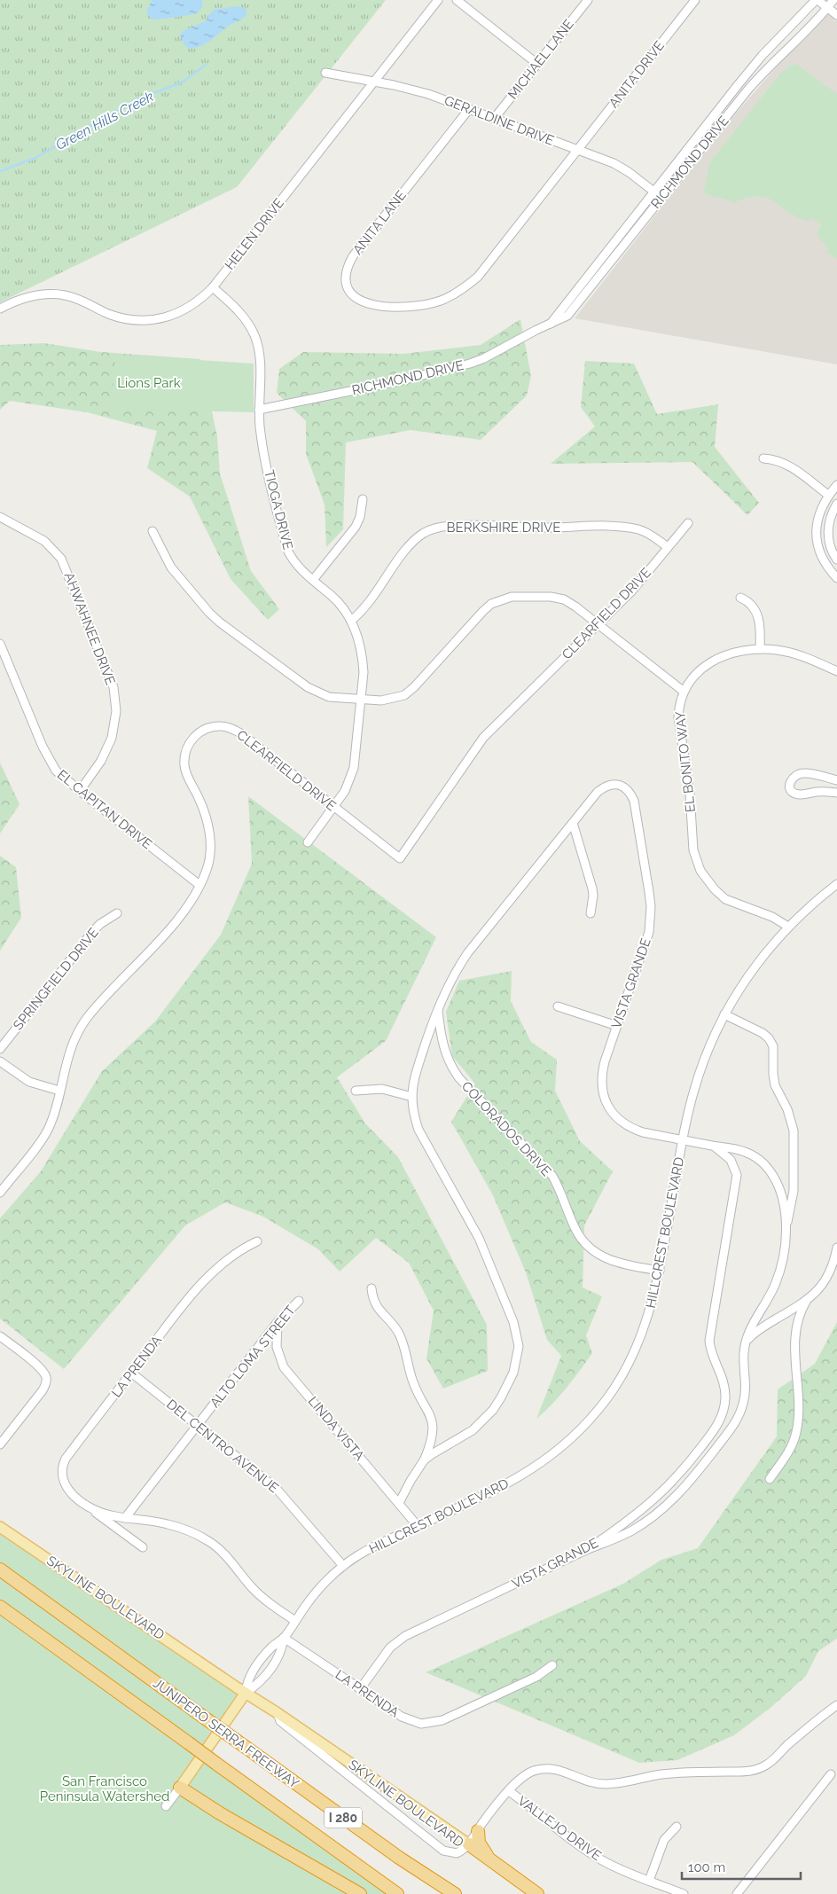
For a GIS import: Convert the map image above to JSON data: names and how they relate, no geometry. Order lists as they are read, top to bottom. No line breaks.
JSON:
{"streets":{"highway":["JUNIPERO SERRA FREEWAY","I 280"],"main road":["HILLCREST BOULEVARD","SKYLINE BOULEVARD"],"street":["MICHAEL LANE","ANITA DRIVE","GERALDINE DRIVE","RICHMOND DRIVE","ANITA LANE","HELEN DRIVE","TIOGA DRIVE","BERKSHIRE DRIVE","CLEARFIELD DRIVE","AHWAHNEE DRIVE","EL BONITO WAY","EL CAPITAN DRIVE","SPRINGFIELD DRIVE","VISTA GRANDE","COLORADOS DRIVE","ALTO LOMA STREET","LA PRENDA","LINDA VISTA","DEL CENTRO AVENUE","VALLEJO DRIVE"]},"crossings":[["MICHAEL LANE","GERALDINE DRIVE"],["ANITA DRIVE","GERALDINE DRIVE"],["ANITA DRIVE","ANITA LANE"],["GERALDINE DRIVE","RICHMOND DRIVE"],["GERALDINE DRIVE","ANITA LANE"],["GERALDINE DRIVE","HELEN DRIVE"],["RICHMOND DRIVE","TIOGA DRIVE"],["HELEN DRIVE","TIOGA DRIVE"],["TIOGA DRIVE","BERKSHIRE DRIVE"],["TIOGA DRIVE","CLEARFIELD DRIVE"],["BERKSHIRE DRIVE","CLEARFIELD DRIVE"],["CLEARFIELD DRIVE","EL CAPITAN DRIVE"],["AHWAHNEE DRIVE","EL CAPITAN DRIVE"],["EL BONITO WAY","HILLCREST BOULEVARD"],["VISTA GRANDE","COLORADOS DRIVE"],["VISTA GRANDE","HILLCREST BOULEVARD"],["VISTA GRANDE","LA PRENDA"],["VISTA GRANDE","LINDA VISTA"],["COLORADOS DRIVE","HILLCREST BOULEVARD"],["HILLCREST BOULEVARD","LA PRENDA"],["HILLCREST BOULEVARD","LINDA VISTA"],["HILLCREST BOULEVARD","DEL CENTRO AVENUE"],["HILLCREST BOULEVARD","SKYLINE BOULEVARD"],["ALTO LOMA STREET","LA PRENDA"],["ALTO LOMA STREET","LINDA VISTA"],["ALTO LOMA STREET","DEL CENTRO AVENUE"],["LA PRENDA","DEL CENTRO AVENUE"]],"water":["Green Hills Creek"],"parks":["Lions Park","San Francisco Peninsula Watershed"],"scale_bar":"100 m"}
